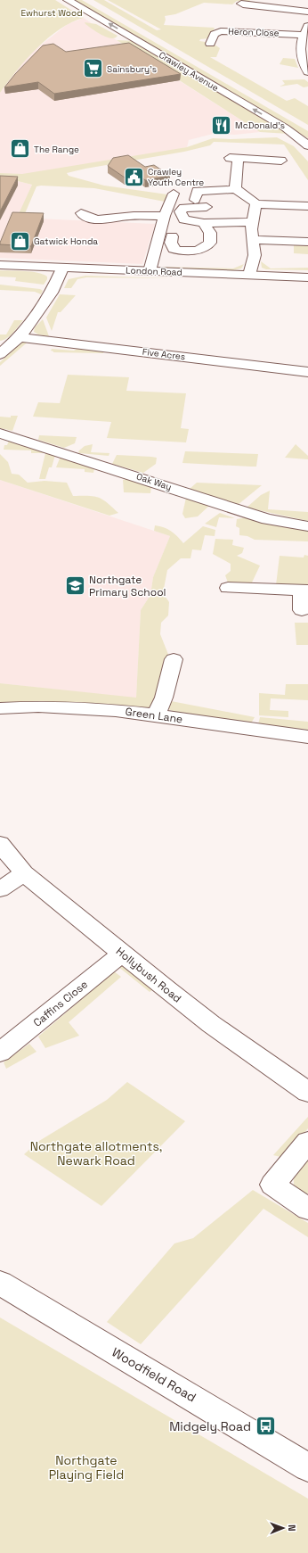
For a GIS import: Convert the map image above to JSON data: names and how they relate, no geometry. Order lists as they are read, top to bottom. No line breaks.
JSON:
{"streets":{"street":["Heron Close","Crawley Avenue","London Road","Five Acres","Oak Way","Green Lane","Hollybush Road","Caffins Close","Woodfield Road"]},"crossings":[["Hollybush Road","Caffins Close"]],"parks":["Ewhurst Wood","Northgate allotments, Newark Road","Northgate Playing Field"],"places":{"supermarket":["Sainsbury's"],"restaurant":["McDonald's"],"shop":["The Range","Gatwick Honda"],"public building":["Crawley Youth Centre"],"school or university":["Northgate Primary School"],"bus stop":["Midgely Road"]},"north":"right"}
